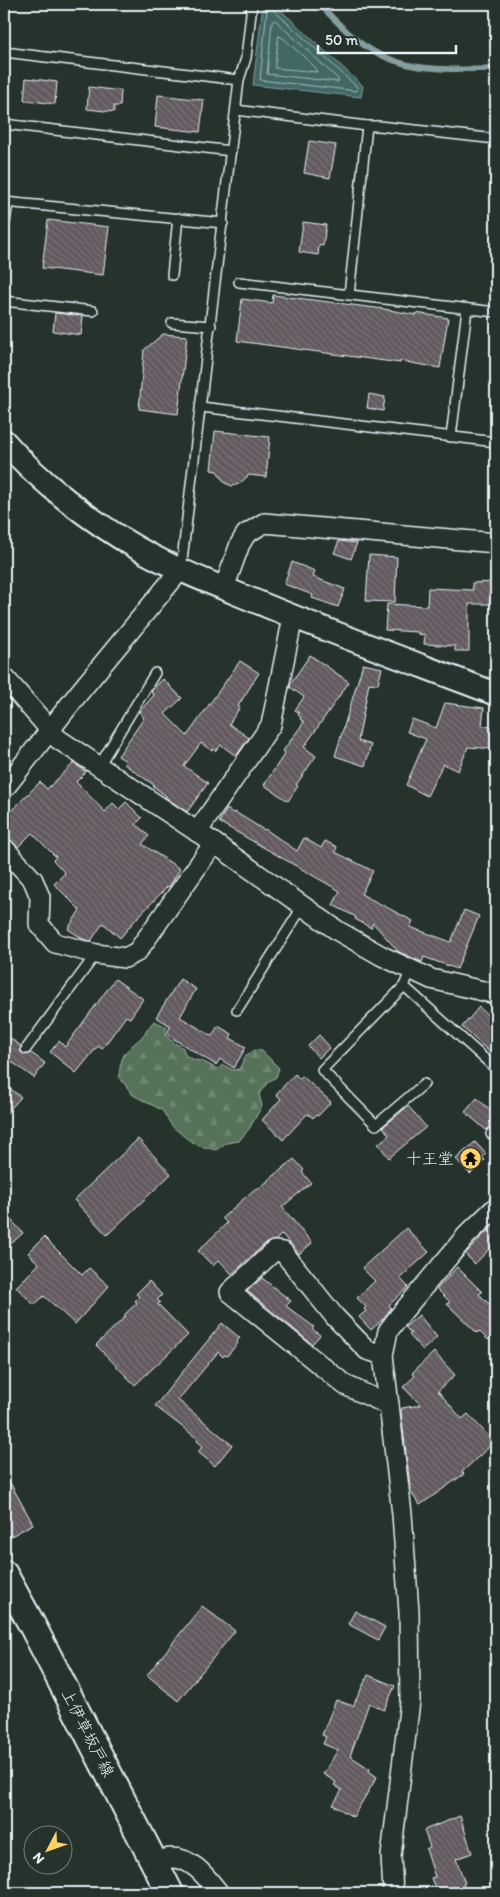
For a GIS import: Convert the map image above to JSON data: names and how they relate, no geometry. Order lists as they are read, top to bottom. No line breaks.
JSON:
{"streets":{"main road":["上伊草坂戸線"]},"places":{"temple":["十王堂"]},"scale_bar":"50 m","north":"bottom left"}
